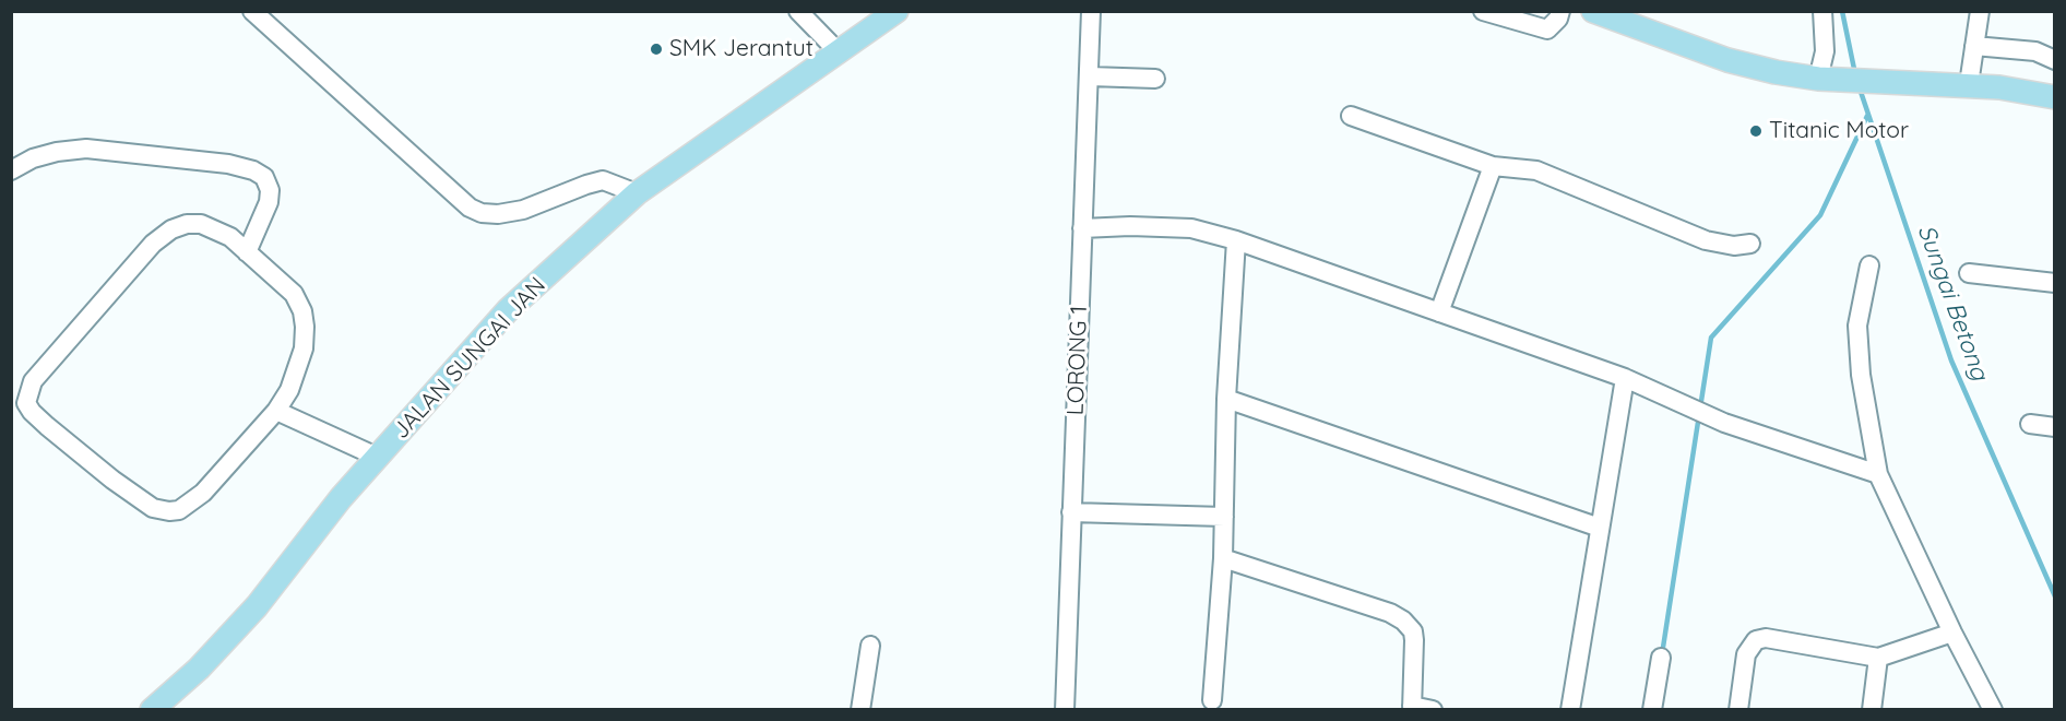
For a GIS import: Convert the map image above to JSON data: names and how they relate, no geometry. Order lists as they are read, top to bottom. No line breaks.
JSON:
{"streets":{"main road":["JALAN SUNGAI JAN"],"street":["LORONG 1"]},"water":["Sungai Betong"],"places":["SMK Jerantut","Titanic Motor"]}
